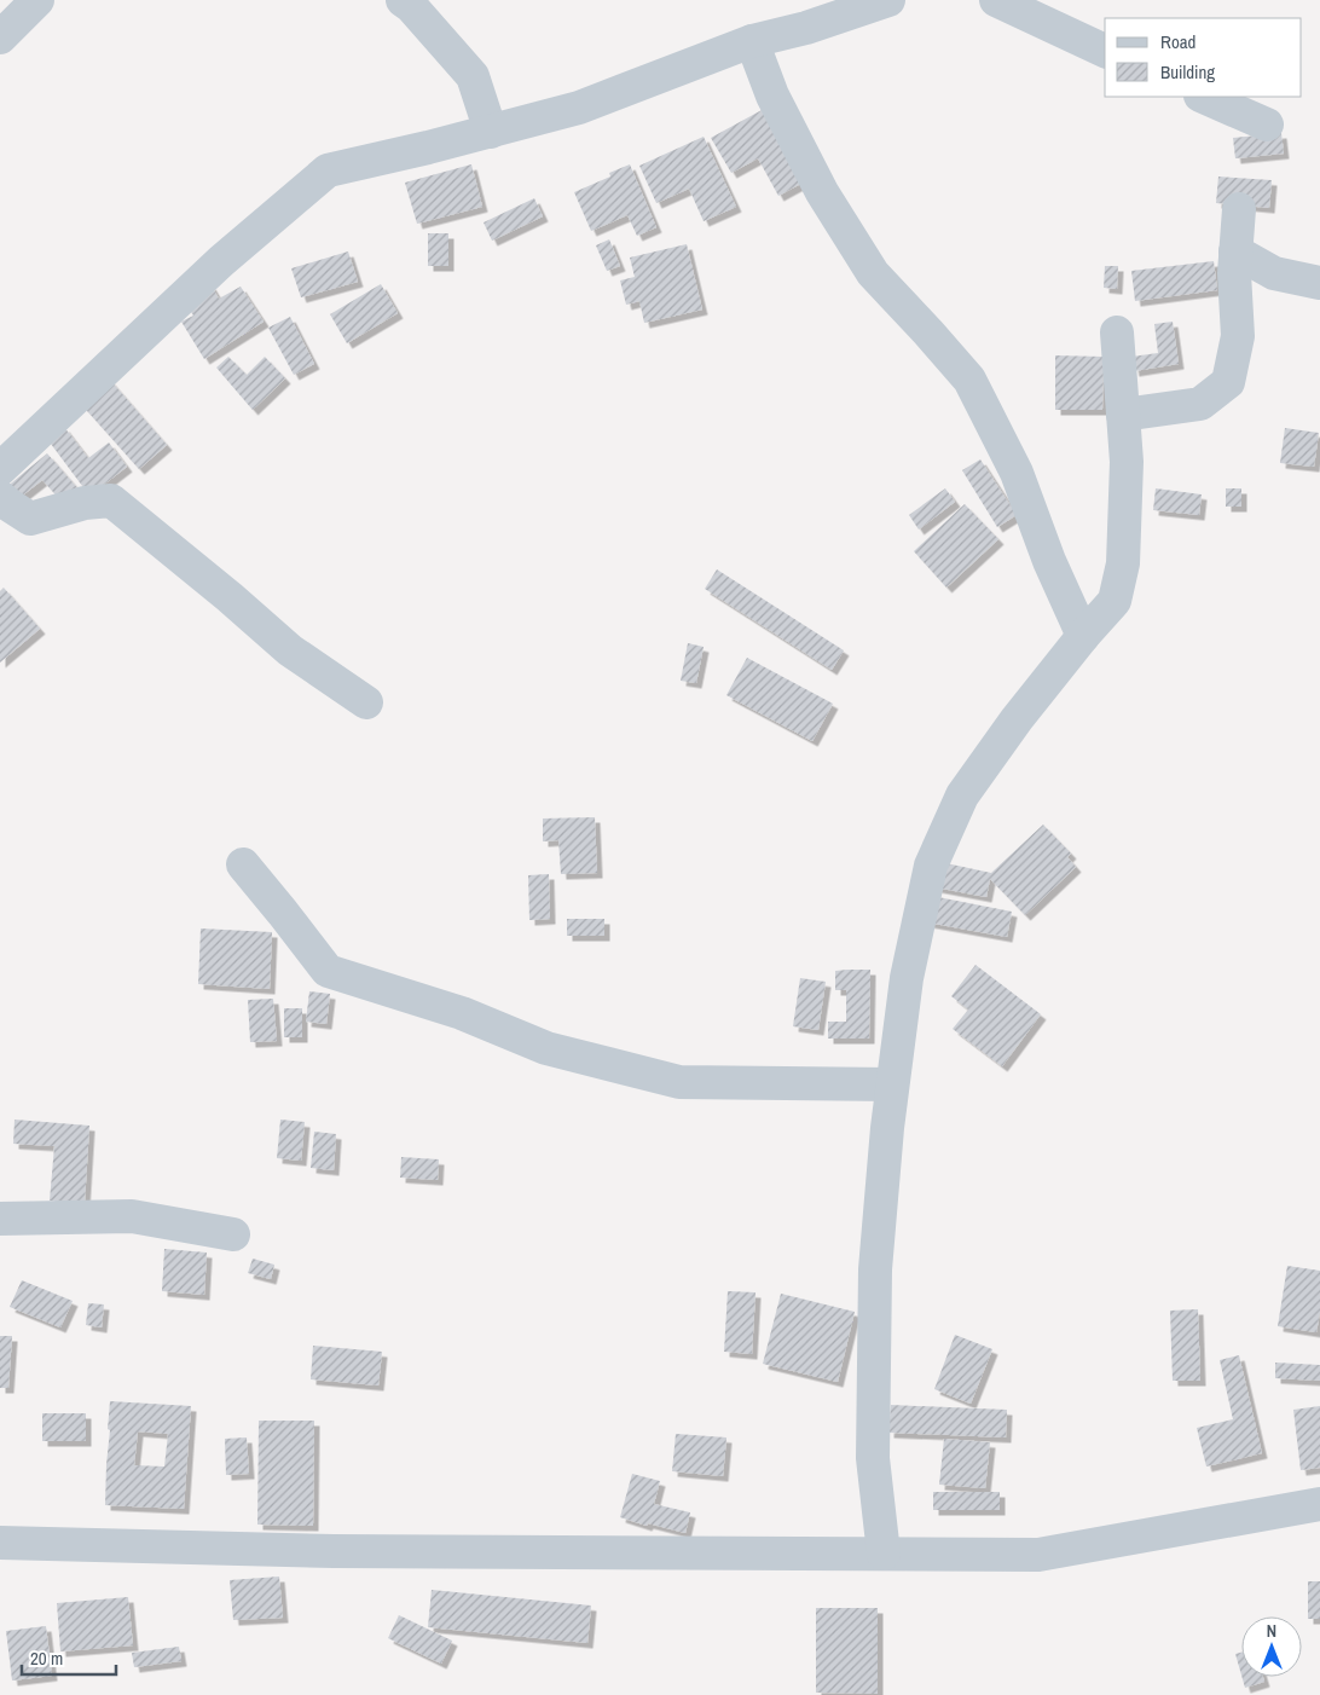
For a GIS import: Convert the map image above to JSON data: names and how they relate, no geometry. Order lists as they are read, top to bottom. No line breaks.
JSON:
{"legend":["Road","Building"],"scale_bar":"20 m","north":"top"}
